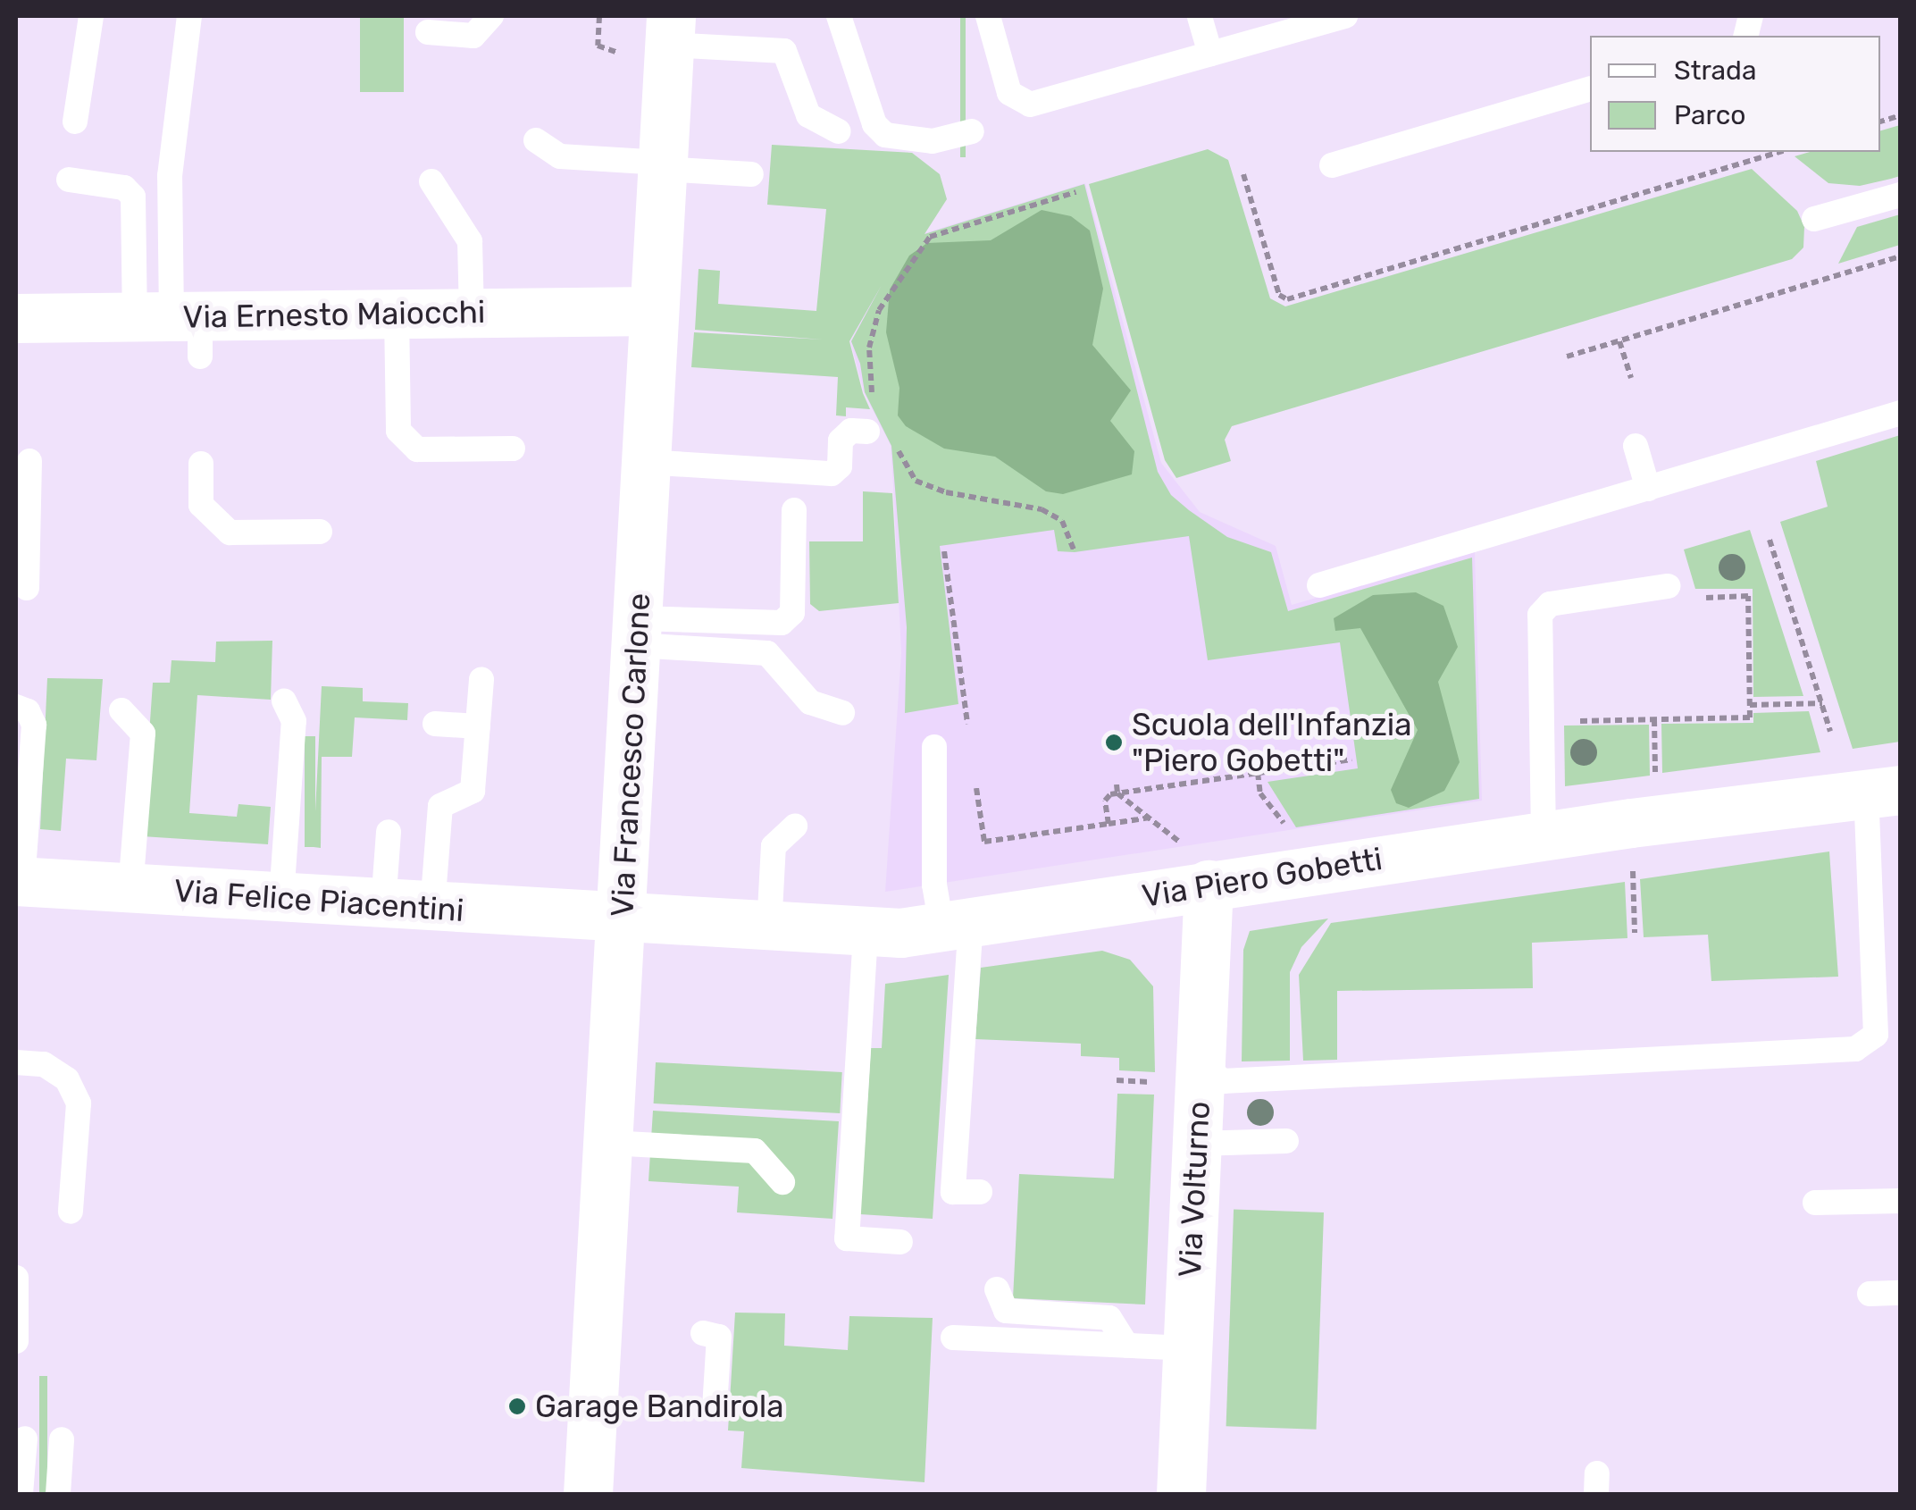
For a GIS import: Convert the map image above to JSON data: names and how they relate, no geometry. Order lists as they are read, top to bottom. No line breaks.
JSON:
{"streets":{"street":["Via Ernesto Maiocchi","Via Francesco Carlone","Via Piero Gobetti","Via Felice Piacentini","Via Volturno"]},"crossings":[["Via Ernesto Maiocchi","Via Francesco Carlone"],["Via Francesco Carlone","Via Piero Gobetti"],["Via Francesco Carlone","Via Felice Piacentini"],["Via Piero Gobetti","Via Felice Piacentini"],["Via Piero Gobetti","Via Volturno"]],"places":["Scuola dell'Infanzia \"Piero Gobetti\"","Garage Bandirola"],"legend":["Strada","Parco"]}
